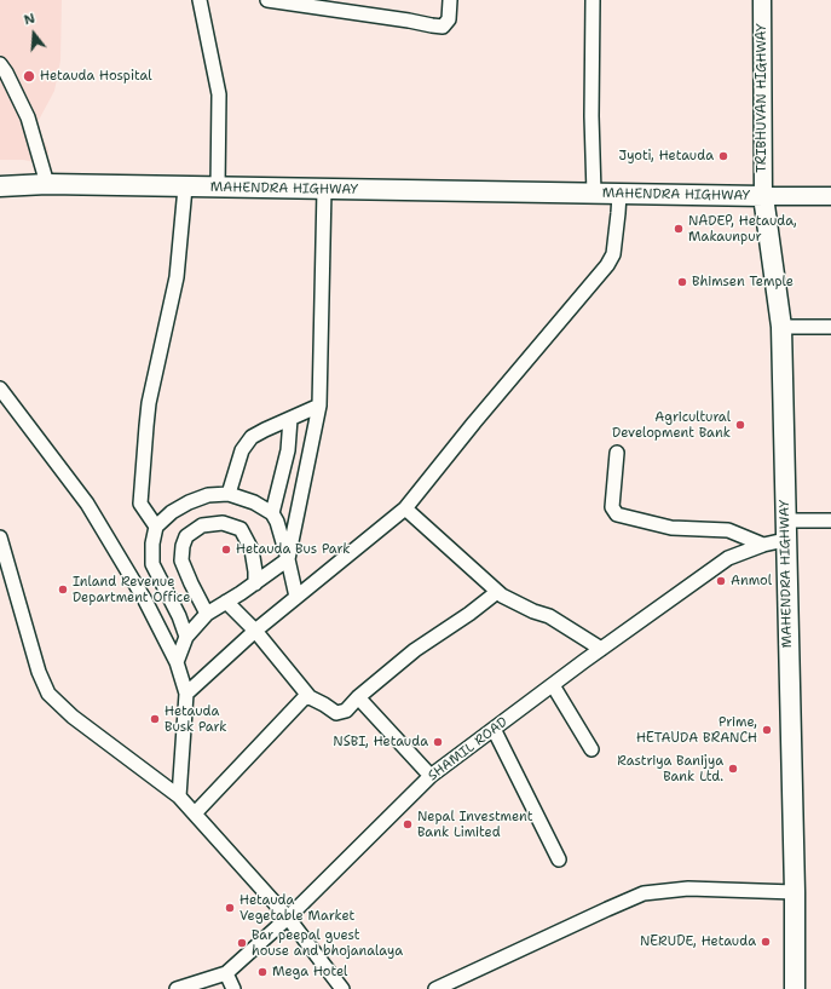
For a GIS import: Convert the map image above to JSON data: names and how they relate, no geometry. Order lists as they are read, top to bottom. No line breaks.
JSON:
{"streets":{"highway":["MAHENDRA HIGHWAY"],"main road":["TRIBHUVAN HIGHWAY"],"street":["SHAMIL ROAD"]},"crossings":[["TRIBHUVAN HIGHWAY","MAHENDRA HIGHWAY"],["MAHENDRA HIGHWAY","SHAMIL ROAD"]],"places":["Hetauda Hospital","Jyoti, Hetauda","NADEP, Hetauda, Makaunpur","Bhimsen Temple","Agricultural Development Bank","Hetauda Bus Park","Anmol","Inland Revenue Department Office","Hetauda Busk Park","Prime, HETAUDA BRANCH","NSBI, Hetauda","Rastriya Banijya Bank Ltd.","Nepal Investment Bank Limited","Hetauda Vegetable Market","NERUDE, Hetauda","Bar peepal guest house and bhojanalaya","Mega Hotel"],"north":"top"}
